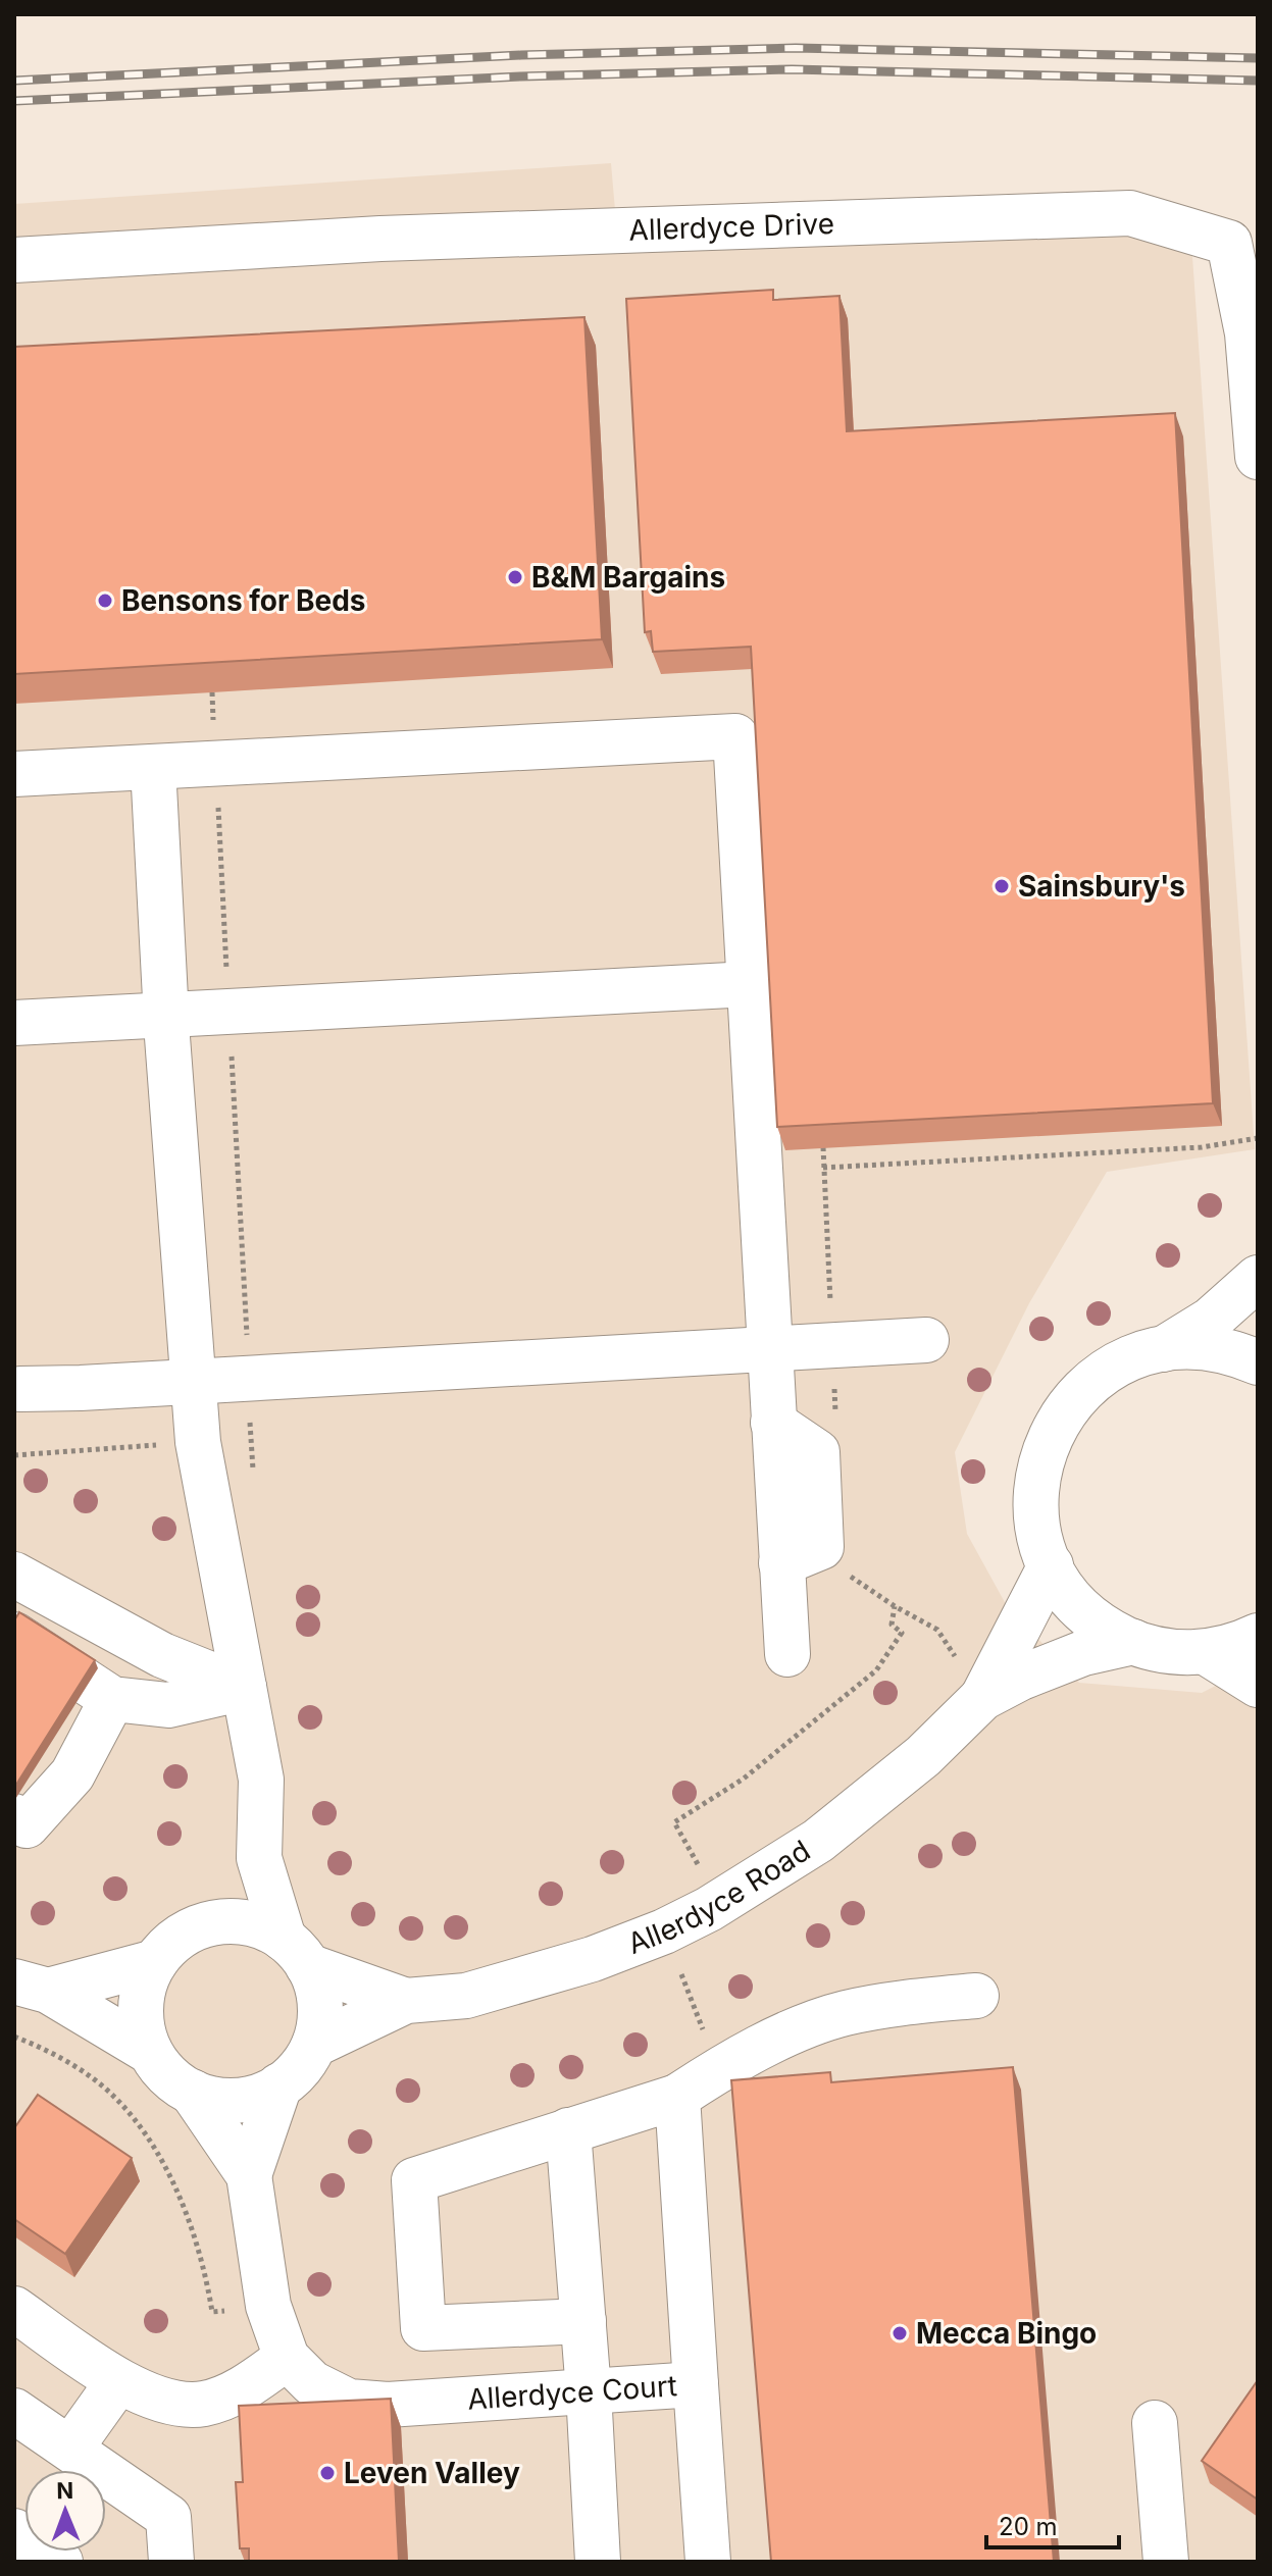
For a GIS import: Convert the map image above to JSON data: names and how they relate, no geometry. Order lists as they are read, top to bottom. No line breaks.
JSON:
{"streets":{"street":["Allerdyce Drive","Allerdyce Road","Allerdyce Court"]},"crossings":[["Allerdyce Road","Allerdyce Court"]],"places":["B&M Bargains","Bensons for Beds","Sainsbury's","Mecca Bingo","Leven Valley"],"scale_bar":"20 m","north":"top"}
